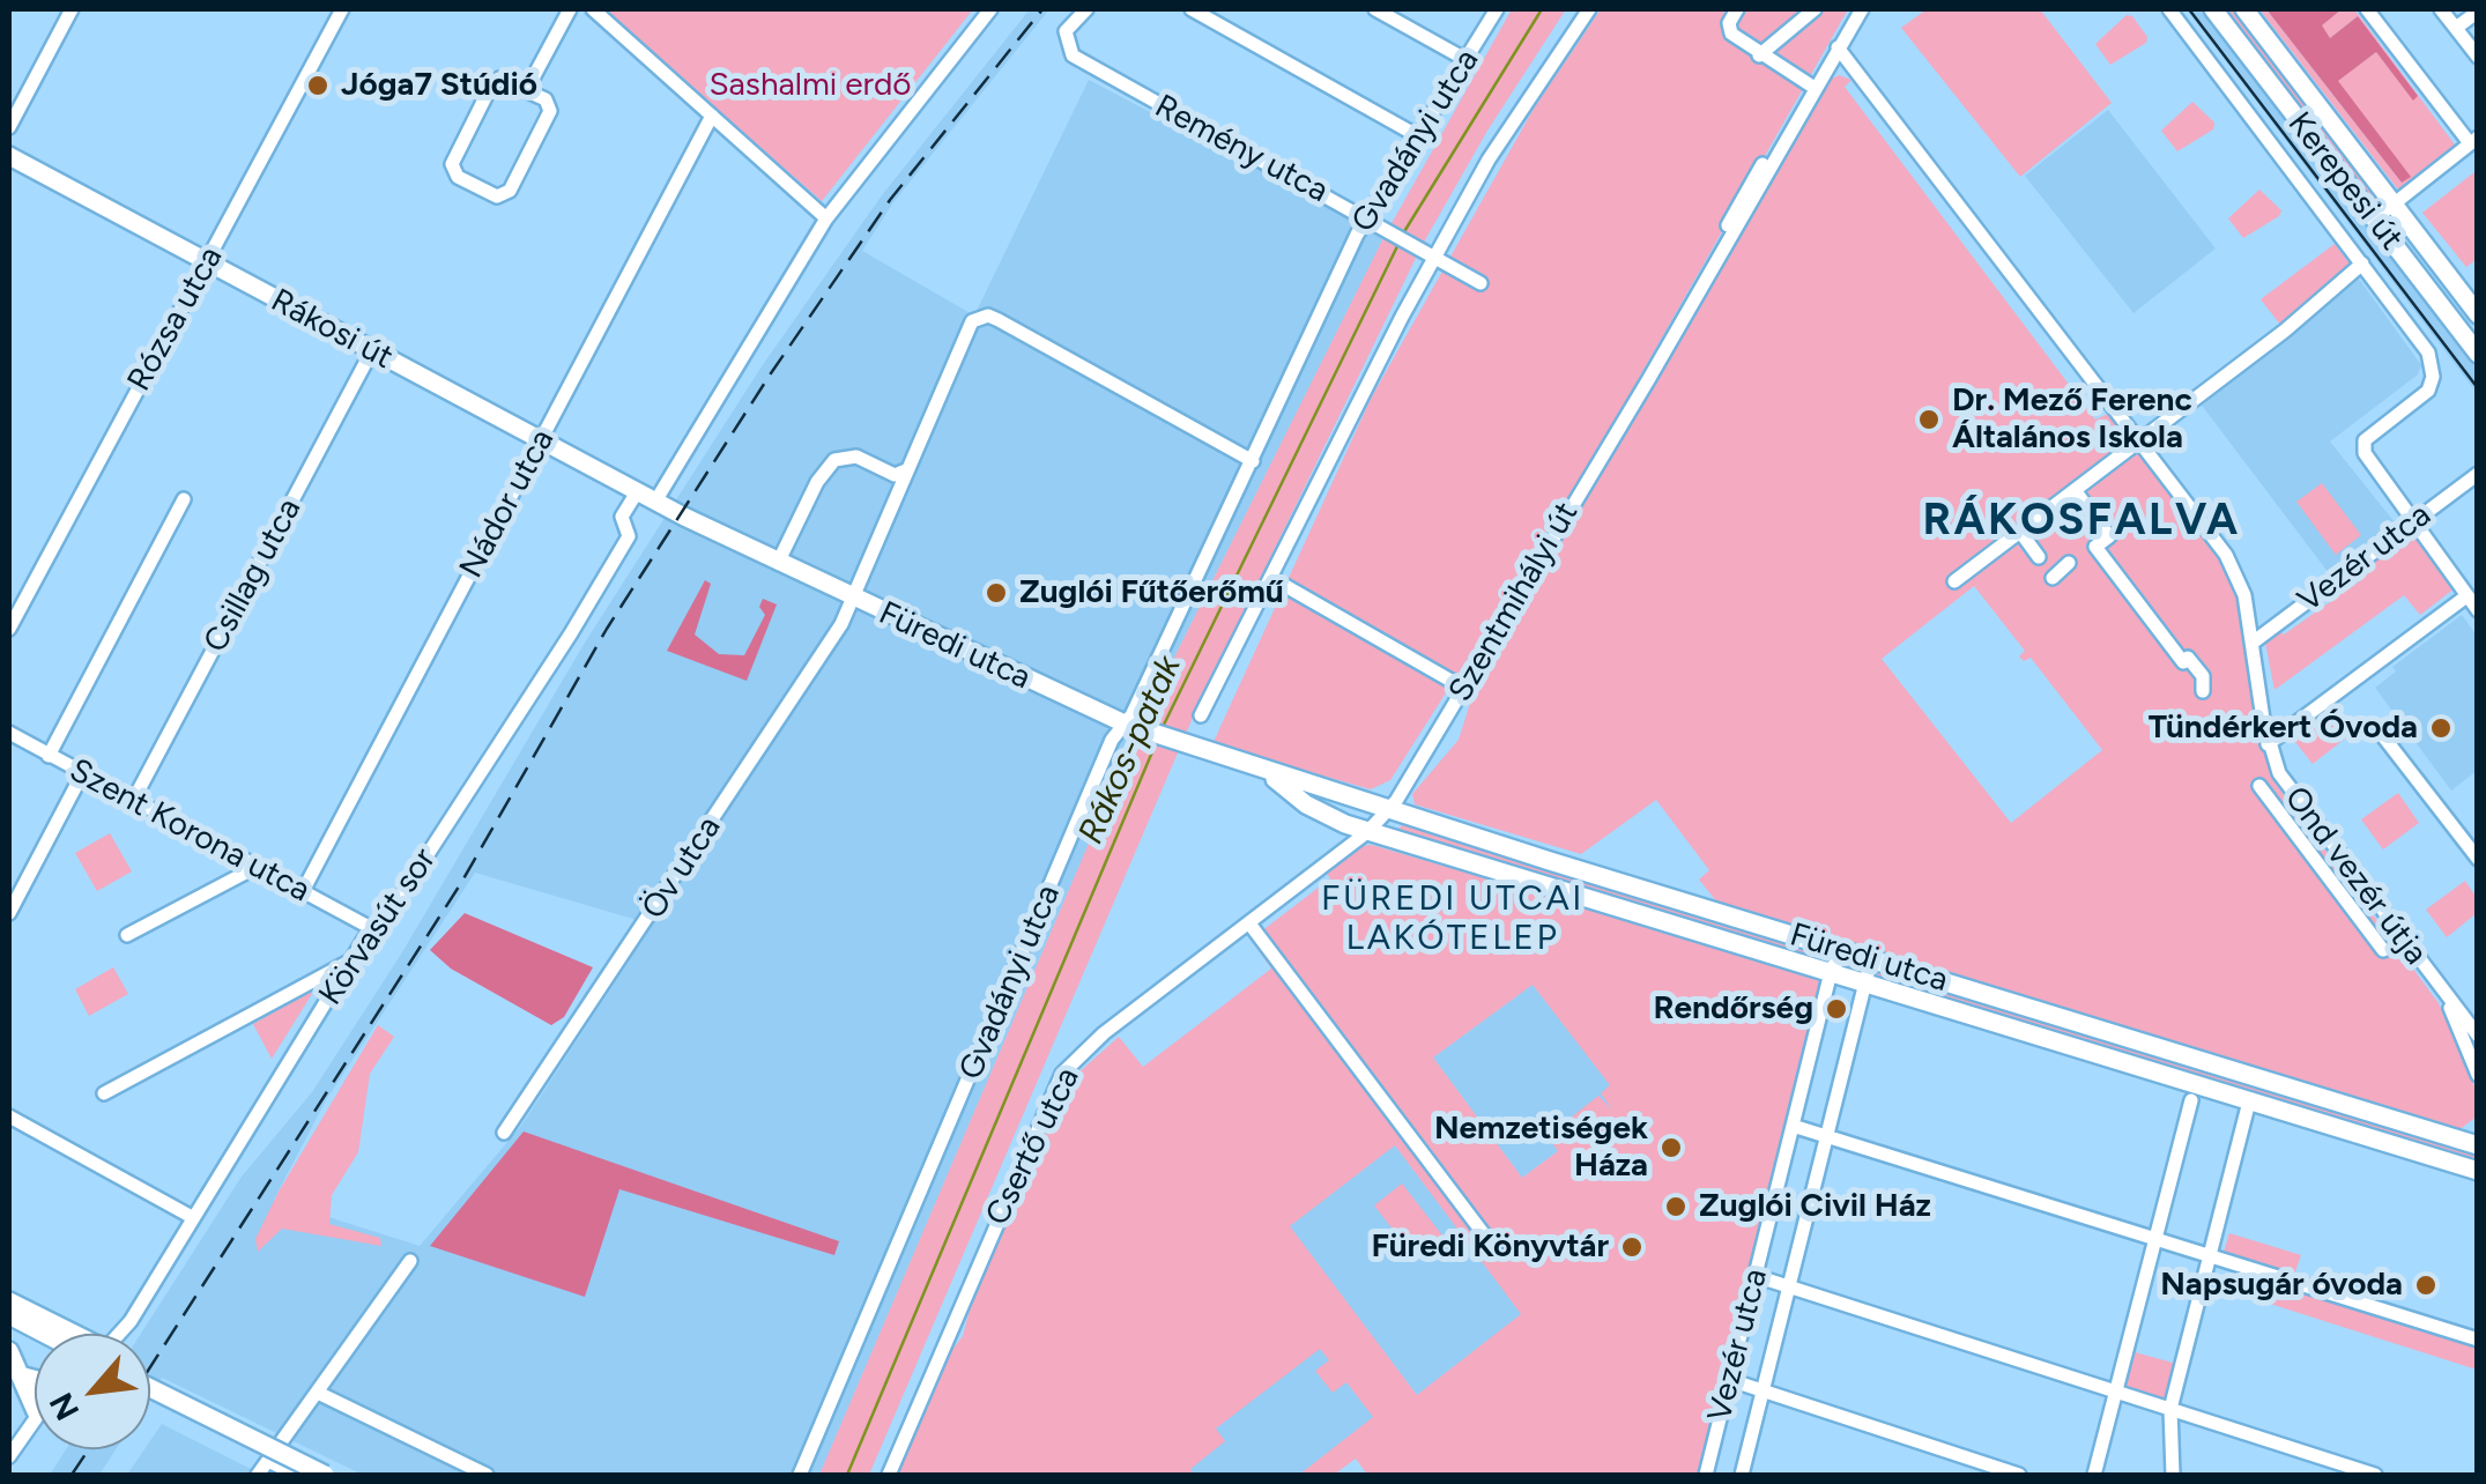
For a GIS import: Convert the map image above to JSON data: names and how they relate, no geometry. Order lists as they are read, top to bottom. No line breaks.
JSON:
{"streets":{"main road":["Kerepesi út","Rákosi út","Füredi utca"],"street":["Gvadányi utca","Remény utca","Rózsa utca","Nádor utca","Vezér utca","Csillag utca","Szentmihályi út","Szent Korona utca","Öv utca","Ond vezér útja","Körvasút sor","Csertő utca"]},"crossings":[["Gvadányi utca","Remény utca"],["Gvadányi utca","Füredi utca"],["Gvadányi utca","Öv utca"],["Kerepesi út","Vezér utca"],["Rózsa utca","Rákosi út"],["Rákosi út","Nádor utca"],["Rákosi út","Csillag utca"],["Rákosi út","Füredi utca"],["Rákosi út","Körvasút sor"],["Nádor utca","Szent Korona utca"],["Vezér utca","Füredi utca"],["Vezér utca","Ond vezér útja"],["Csillag utca","Szent Korona utca"],["Szentmihályi út","Füredi utca"],["Szentmihályi út","Ond vezér útja"],["Szentmihályi út","Csertő utca"],["Füredi utca","Öv utca"],["Füredi utca","Csertő utca"],["Szent Korona utca","Körvasút sor"]],"districts":["RÁKOSFALVA","FÜREDI UTCAI LAKÓTELEP"],"water":["Rákos-patak"],"parks":["Sashalmi erdő"],"places":["Jóga7 Stúdió","Dr. Mező Ferenc Általános Iskola","Zuglói Fűtőerőmű","Tündérkert Óvoda","Rendőrség","Nemzetiségek Háza","Zuglói Civil Ház","Füredi Könyvtár","Napsugár óvoda"],"north":"bottom left"}
